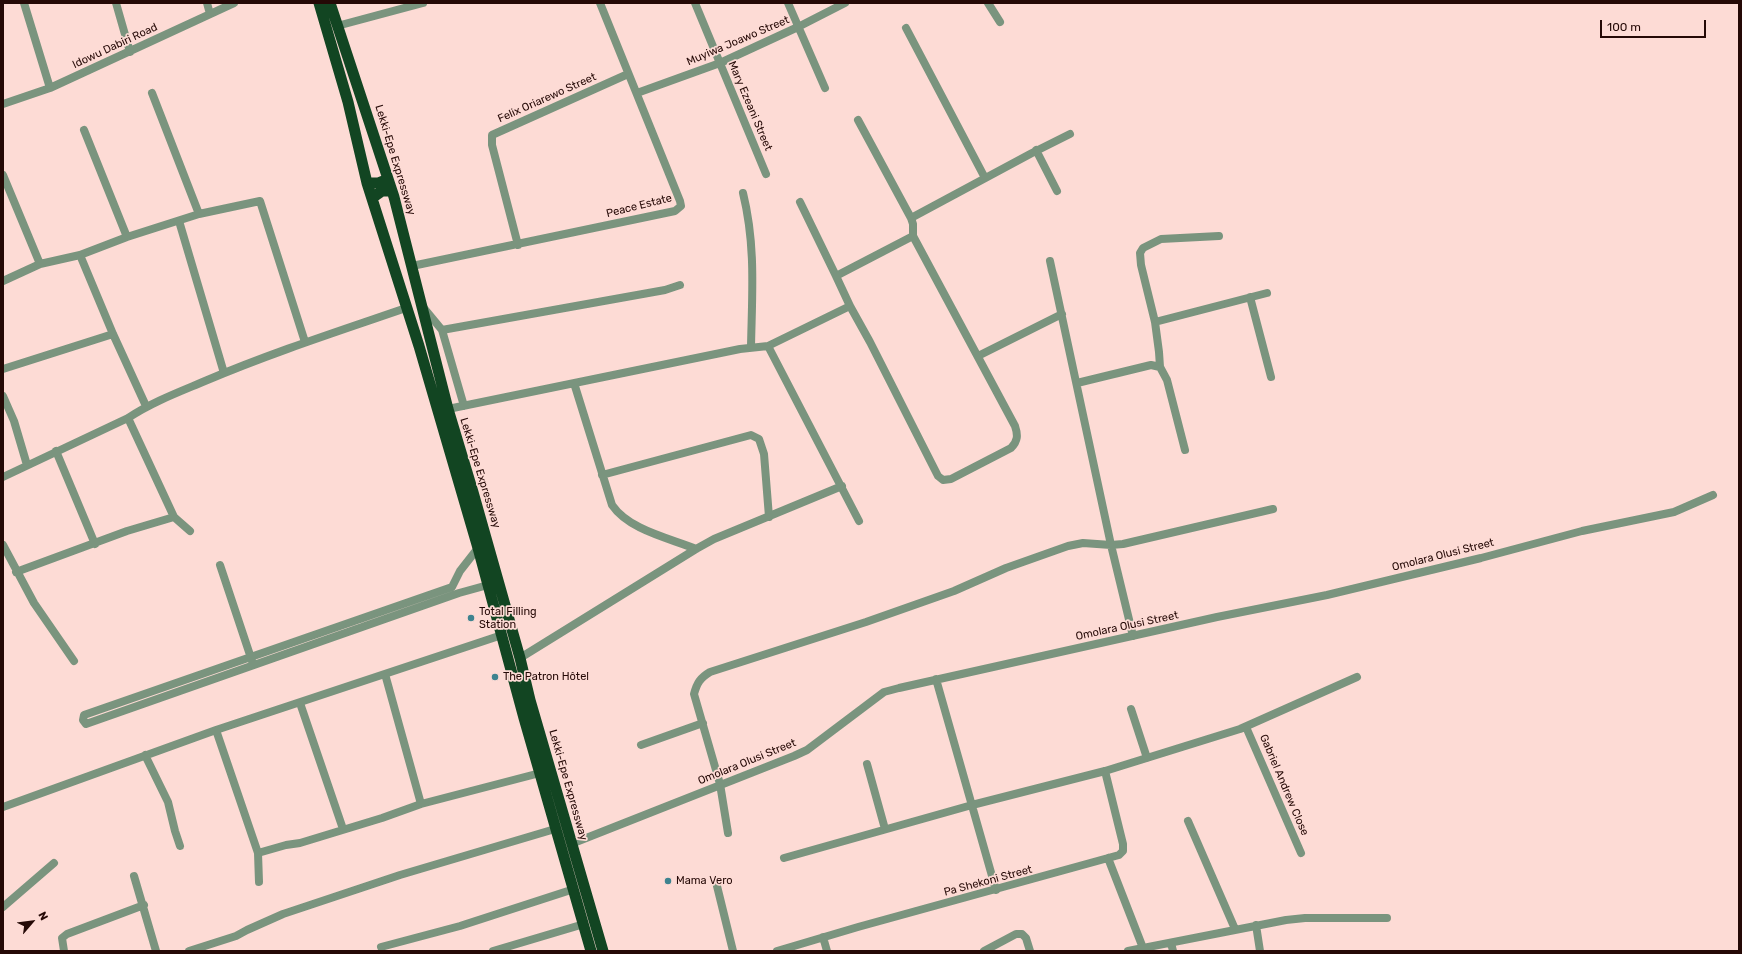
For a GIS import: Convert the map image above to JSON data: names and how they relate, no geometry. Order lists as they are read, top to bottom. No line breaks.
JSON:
{"streets":{"highway":["Lekki-Epe Expressway"],"street":["Muyiwa Joawo Street","Idowu Dabiri Road","Felix Oriarewo Street","Mary Ezeani Street","Peace Estate","Omolara Olusi Street","Gabriel Andrew Close","Pa Shekoni Street"]},"crossings":[["Muyiwa Joawo Street","Mary Ezeani Street"],["Muyiwa Joawo Street","Peace Estate"],["Felix Oriarewo Street","Peace Estate"],["Lekki-Epe Expressway","Peace Estate"],["Lekki-Epe Expressway","Omolara Olusi Street"]],"places":["Total Filling Station","The Patron Hôtel","Mama Vero"],"scale_bar":"100 m","north":"top right"}
